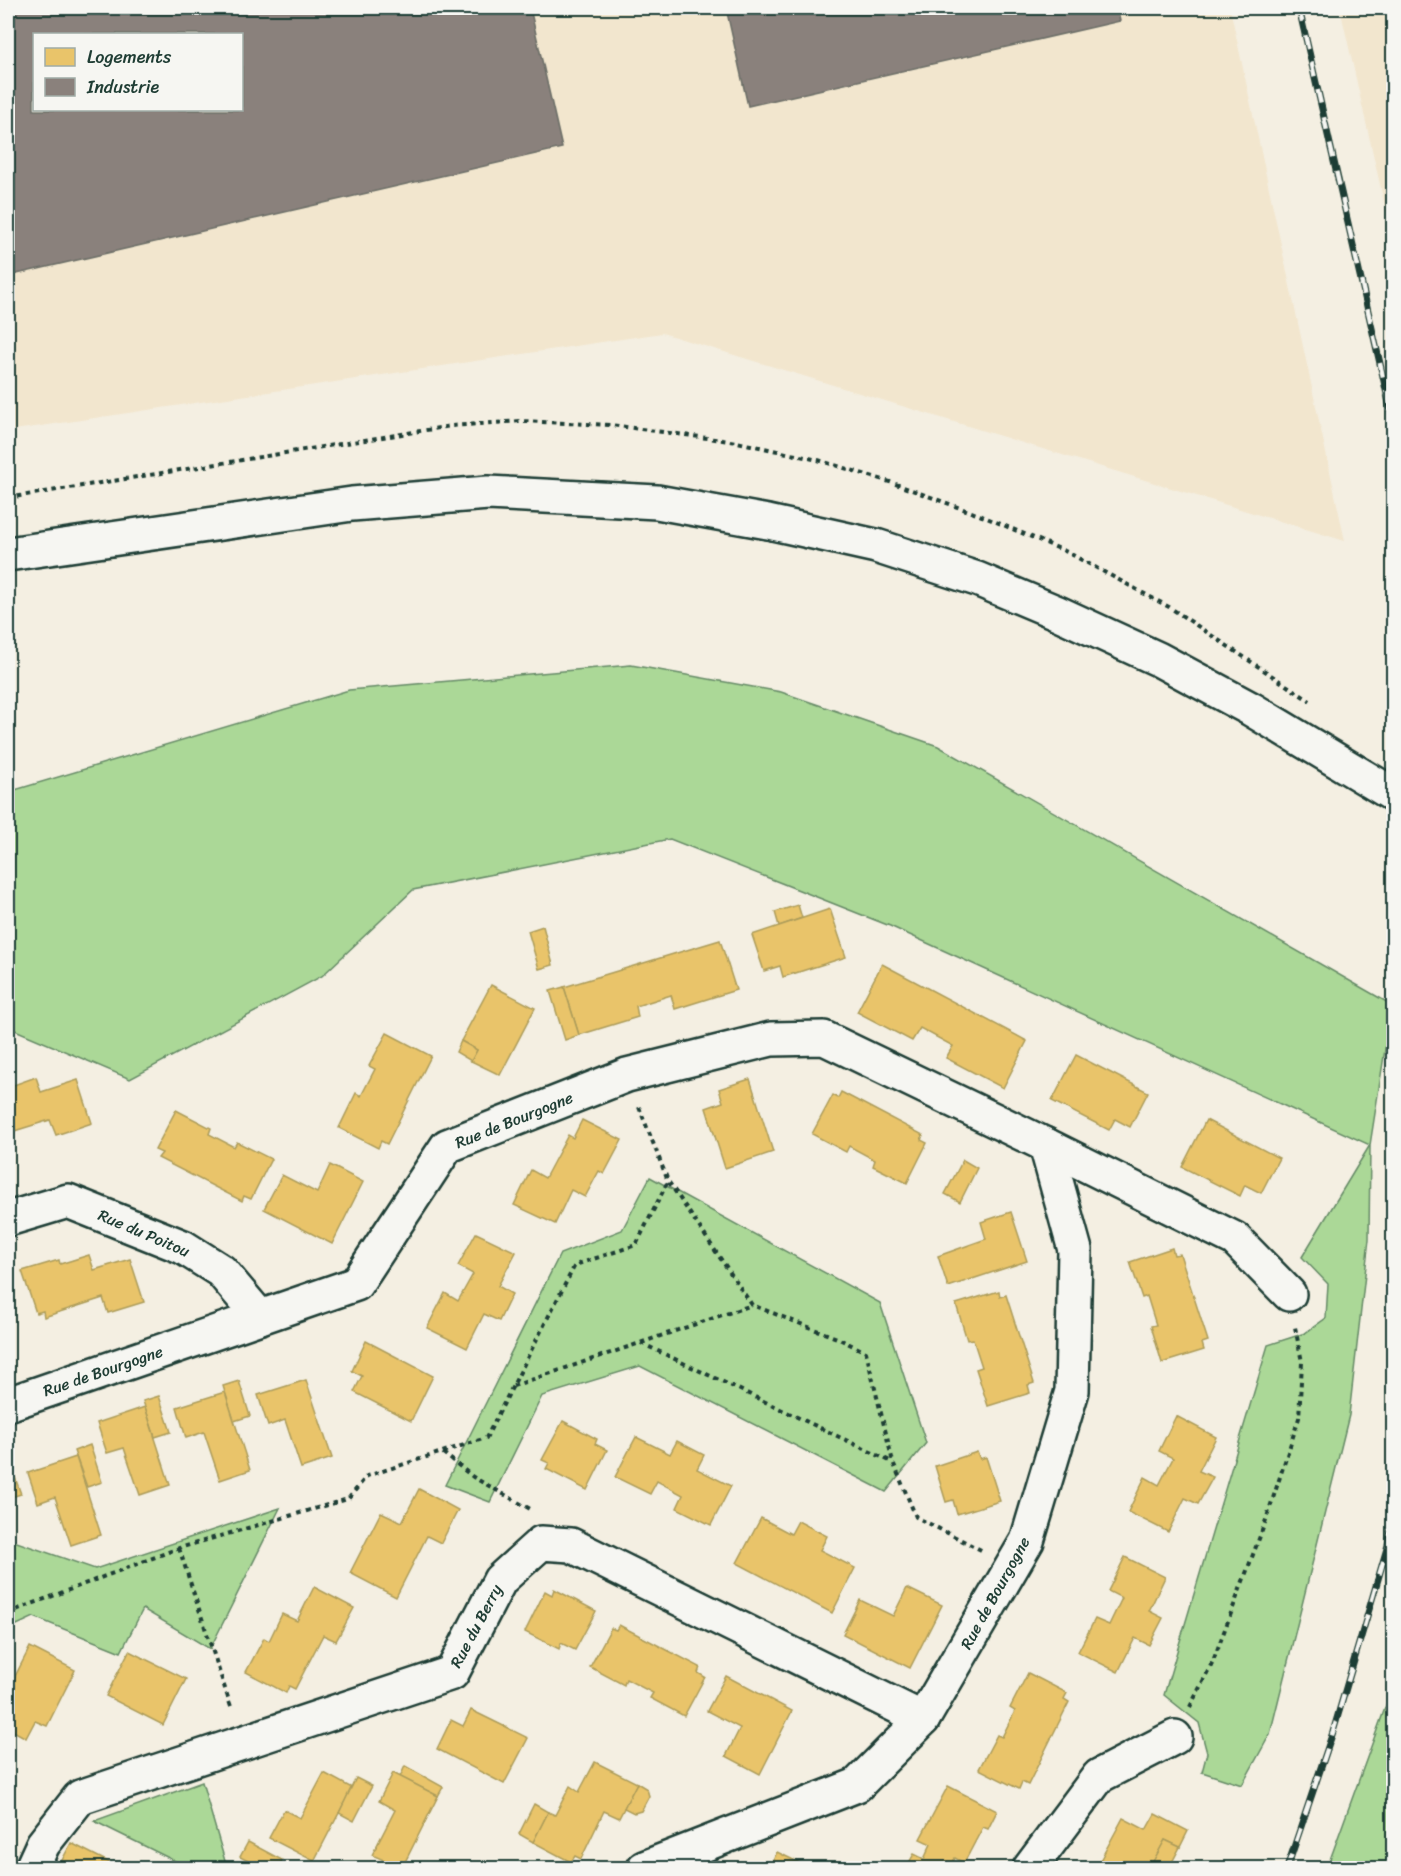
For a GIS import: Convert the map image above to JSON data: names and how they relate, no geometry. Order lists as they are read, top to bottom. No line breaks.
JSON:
{"streets":{"street":["Rue de Bourgogne","Rue du Poitou","Rue du Berry"]},"crossings":[["Rue de Bourgogne","Rue du Poitou"]],"legend":["Logements","Industrie"]}
